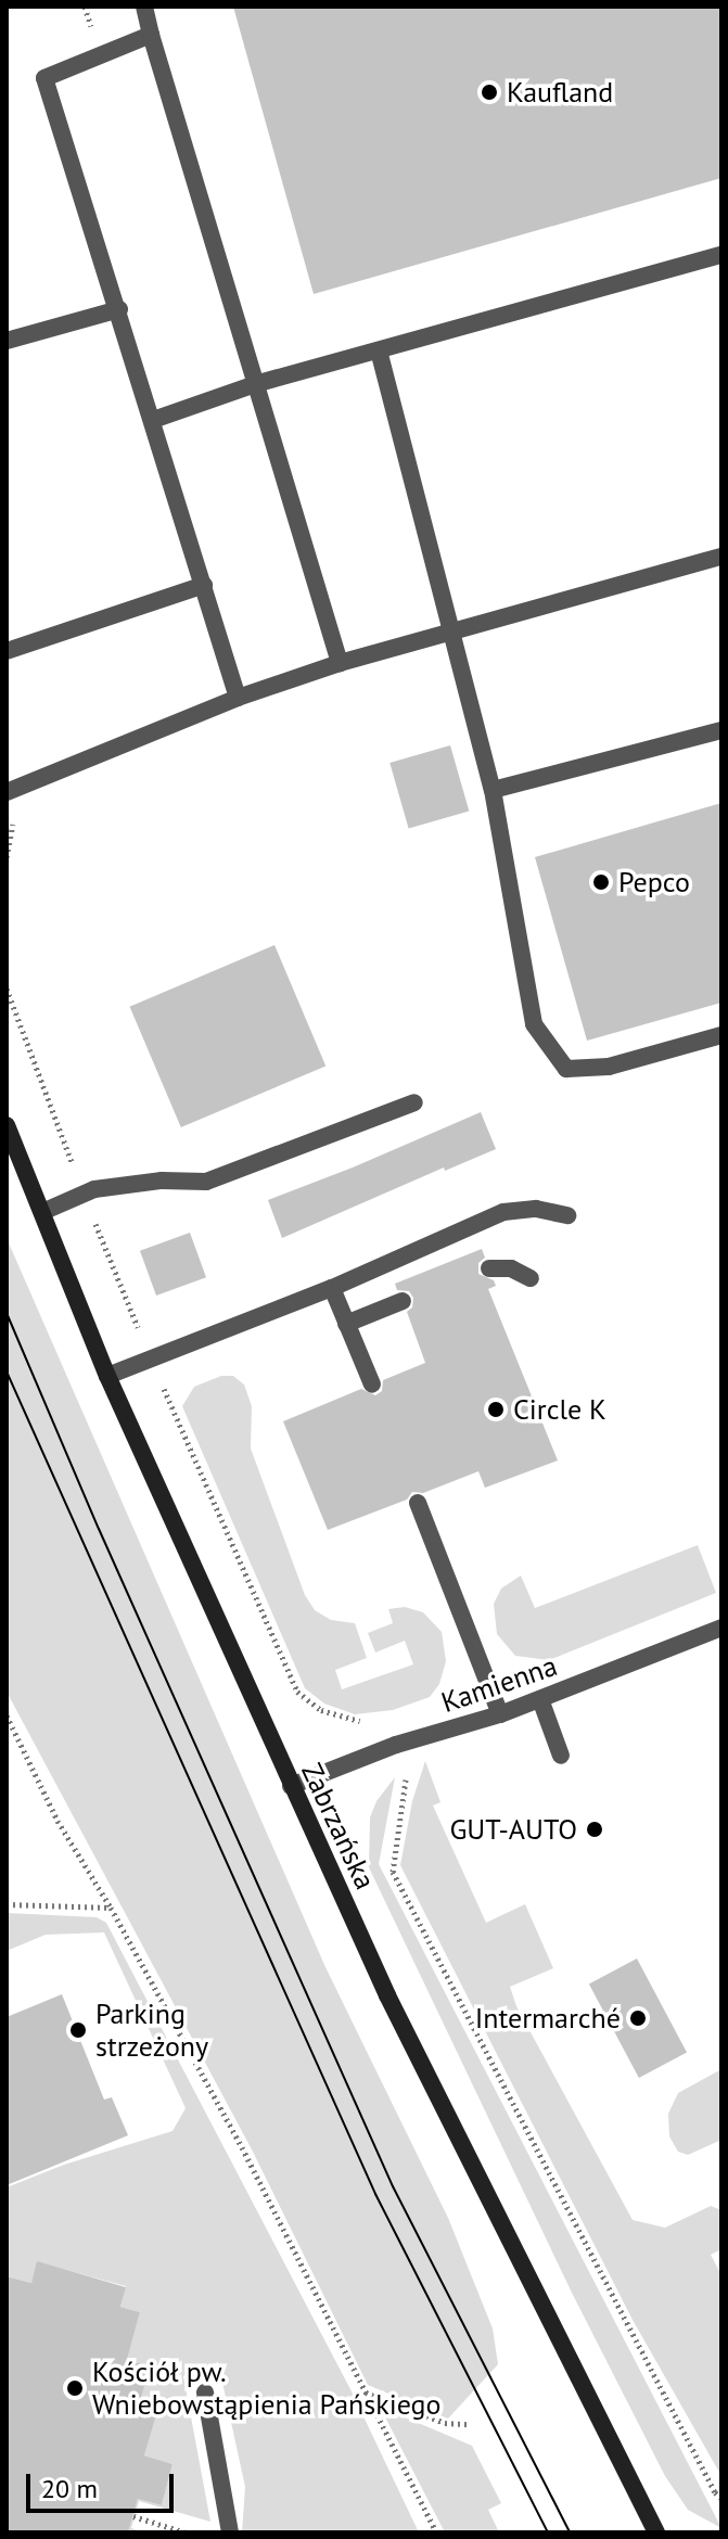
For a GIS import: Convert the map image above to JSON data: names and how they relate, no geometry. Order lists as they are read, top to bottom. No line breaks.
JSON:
{"streets":{"main road":["Zabrzańska"],"street":["Kamienna"]},"crossings":[["Kamienna","Zabrzańska"]],"places":["Kaufland","Pepco","Circle K","GUT-AUTO","Intermarché","Parking strzeżony","Kościół pw. Wniebowstąpienia Pańskiego"],"scale_bar":"20 m"}
